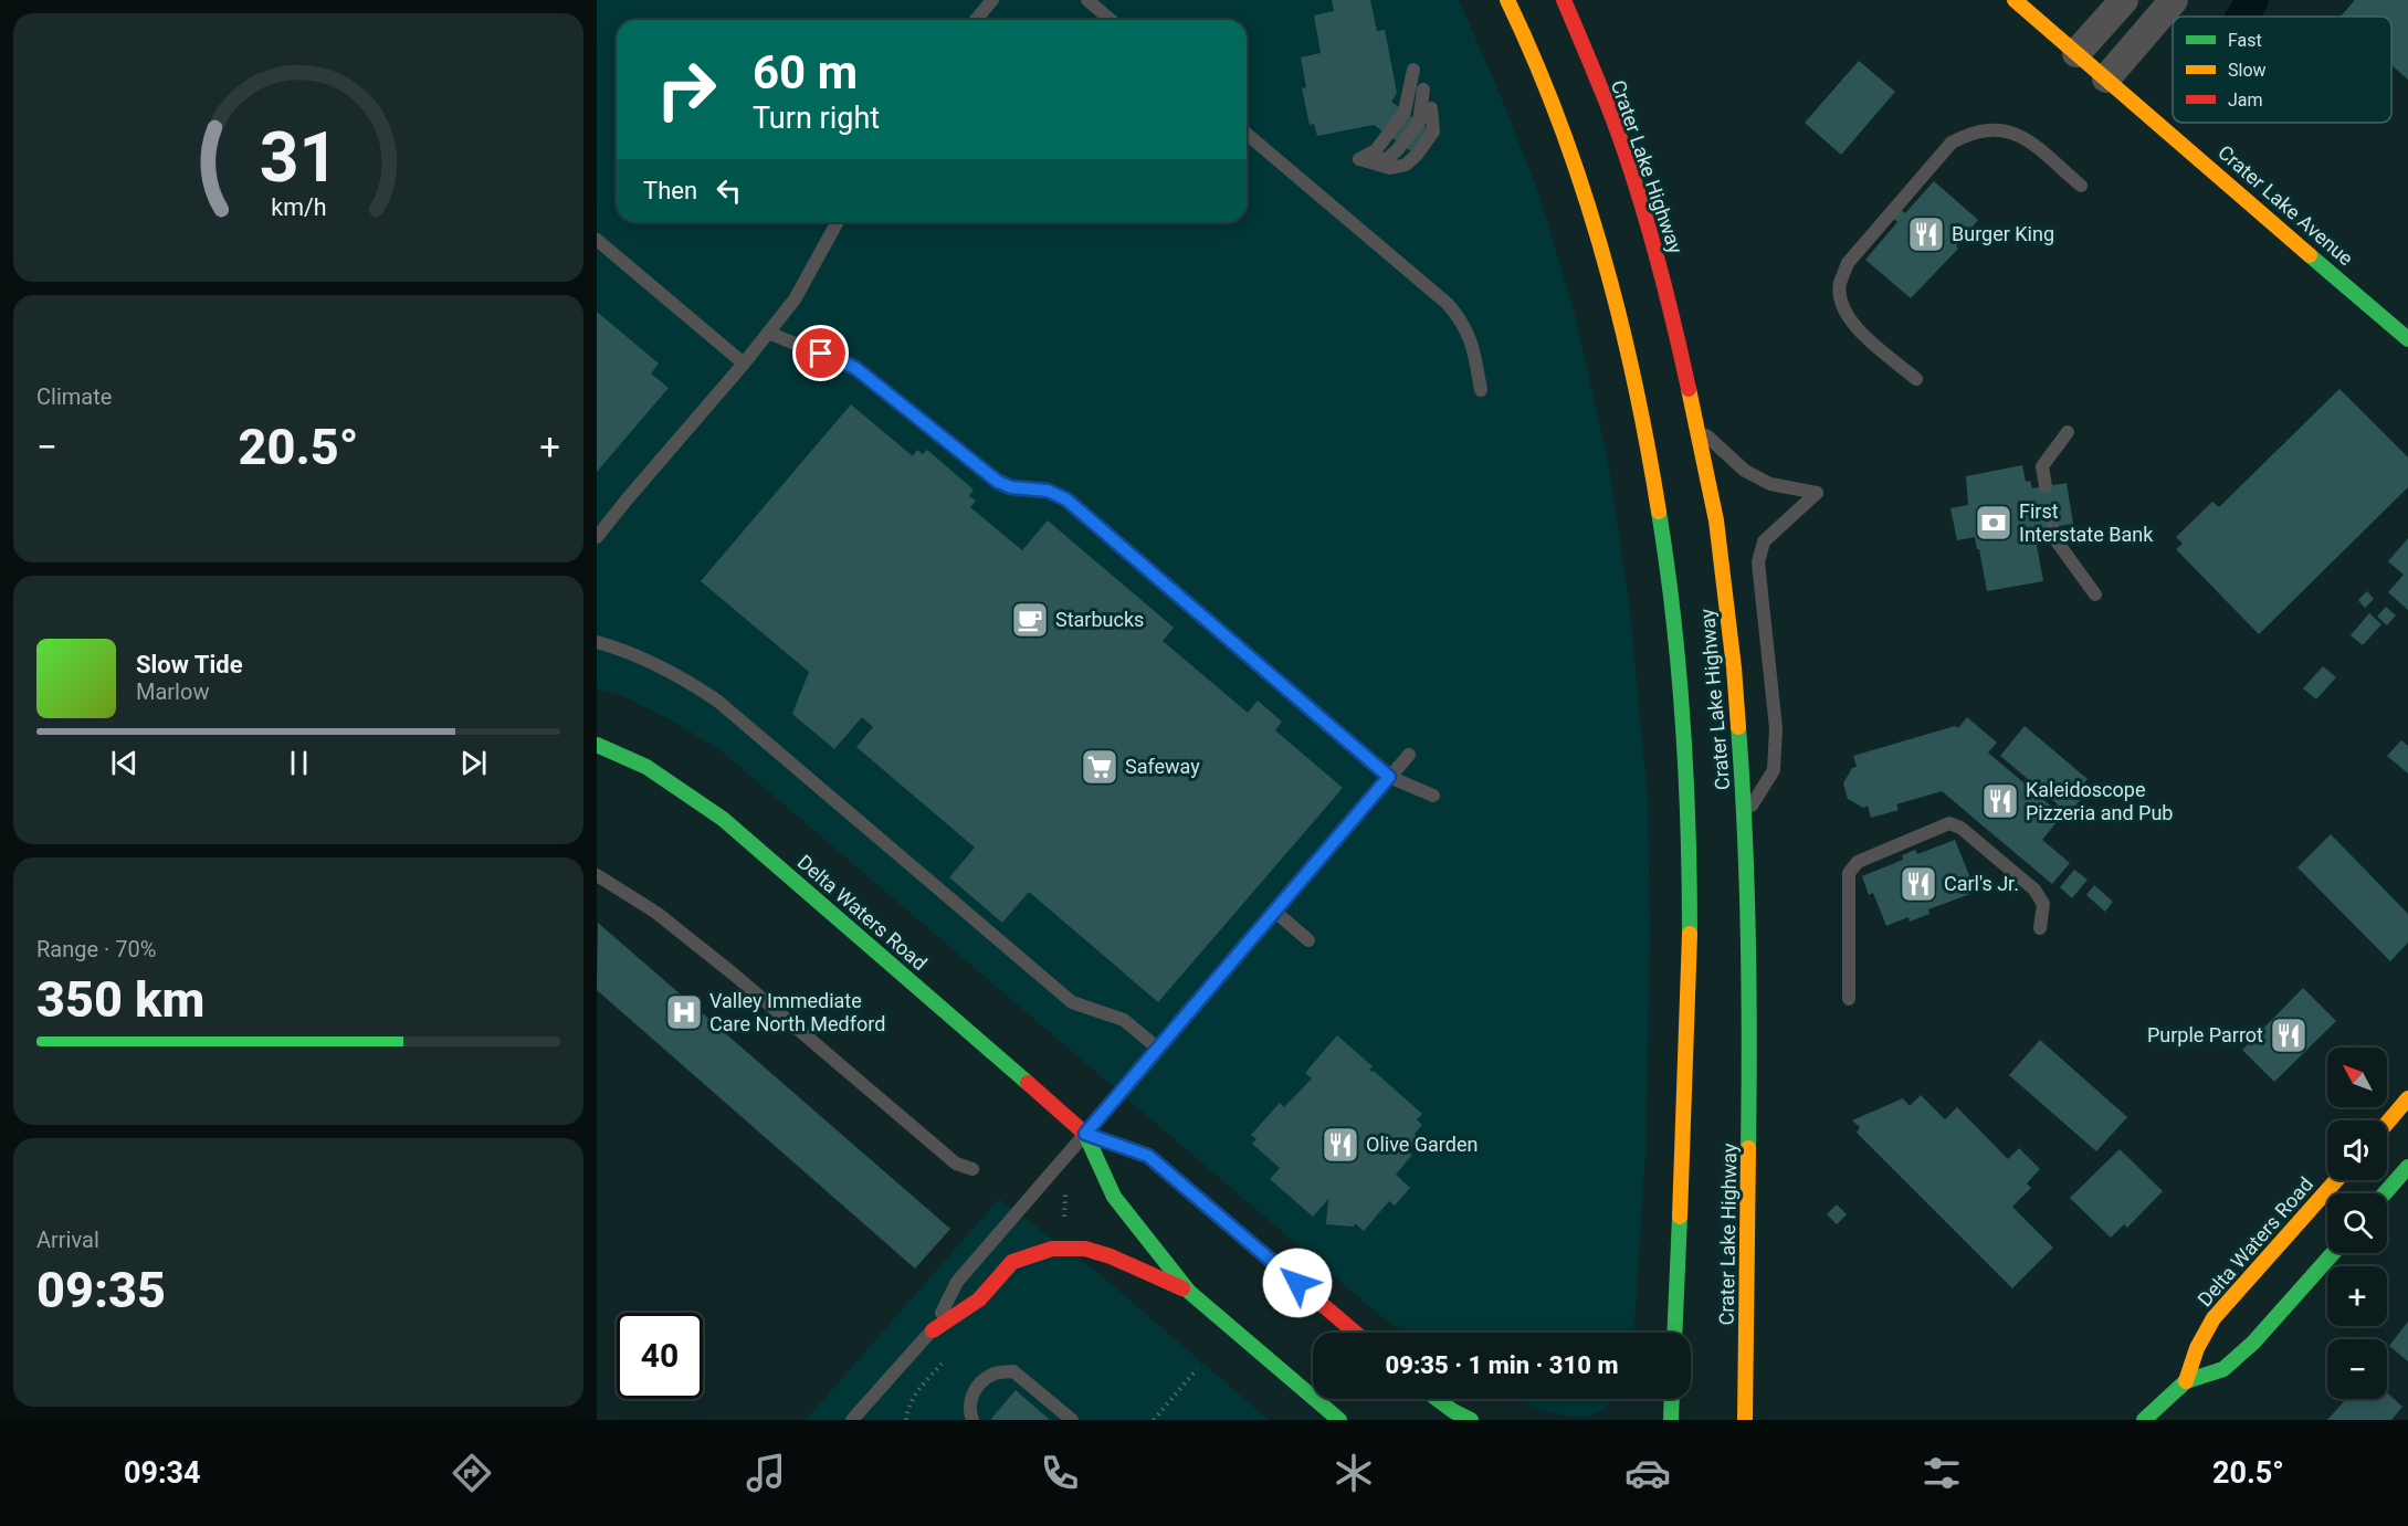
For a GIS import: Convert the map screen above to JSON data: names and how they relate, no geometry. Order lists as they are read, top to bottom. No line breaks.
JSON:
{"streets":{"main road":["Crater Lake Highway","Crater Lake Avenue","Delta Waters Road"]},"places":{"restaurant":["Burger King","Kaleidoscope Pizzeria and Pub","Carl's Jr.","Purple Parrot","Olive Garden"],"bank":["First Interstate Bank"],"cafe":["Starbucks"],"supermarket":["Safeway"],"hospital":["Valley Immediate Care North Medford"]},"legend":["Fast","Slow","Jam"],"north":"top left","page":{"turn":["60 m","Turn right"],"then":"Then","tile":["Climate",["Range · 70%","350 km"],["Arrival","09:35"]],"heat":["−","20.5°","+"],"song":["Slow Tide","Marlow"],"map_buttons":["+","−"],"limit":"40","trip":"09:35 · 1 min · 310 m","tabs":["09:34","20.5°"],"gauge":["31","km/h"]}}
